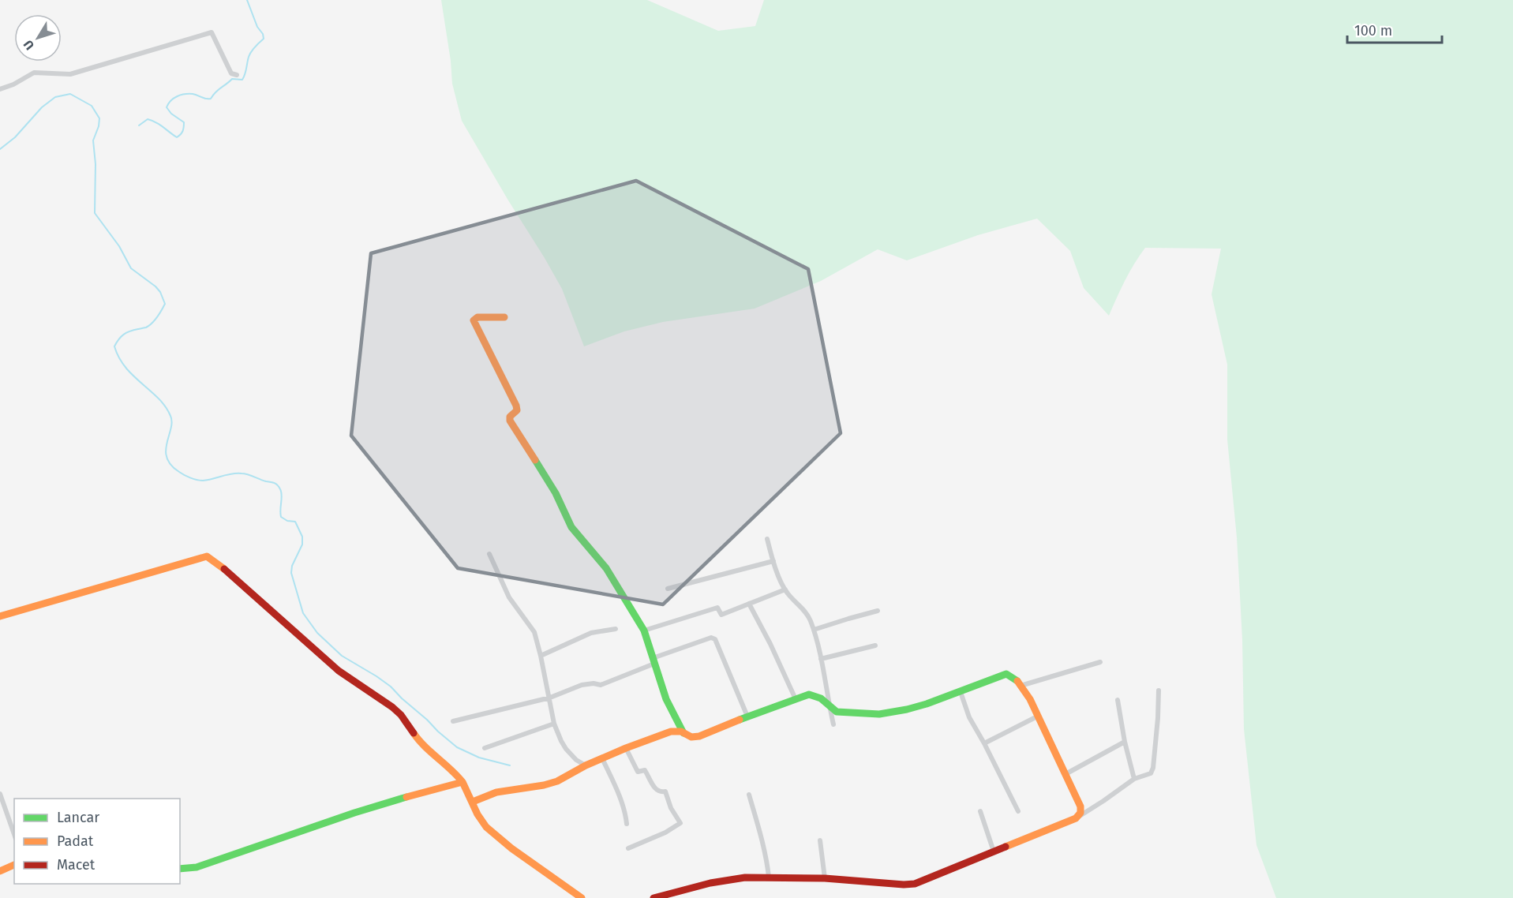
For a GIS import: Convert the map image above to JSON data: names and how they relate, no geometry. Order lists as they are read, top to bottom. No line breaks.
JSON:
{"legend":["Lancar","Padat","Macet"],"scale_bar":"100 m","north":"bottom left"}
